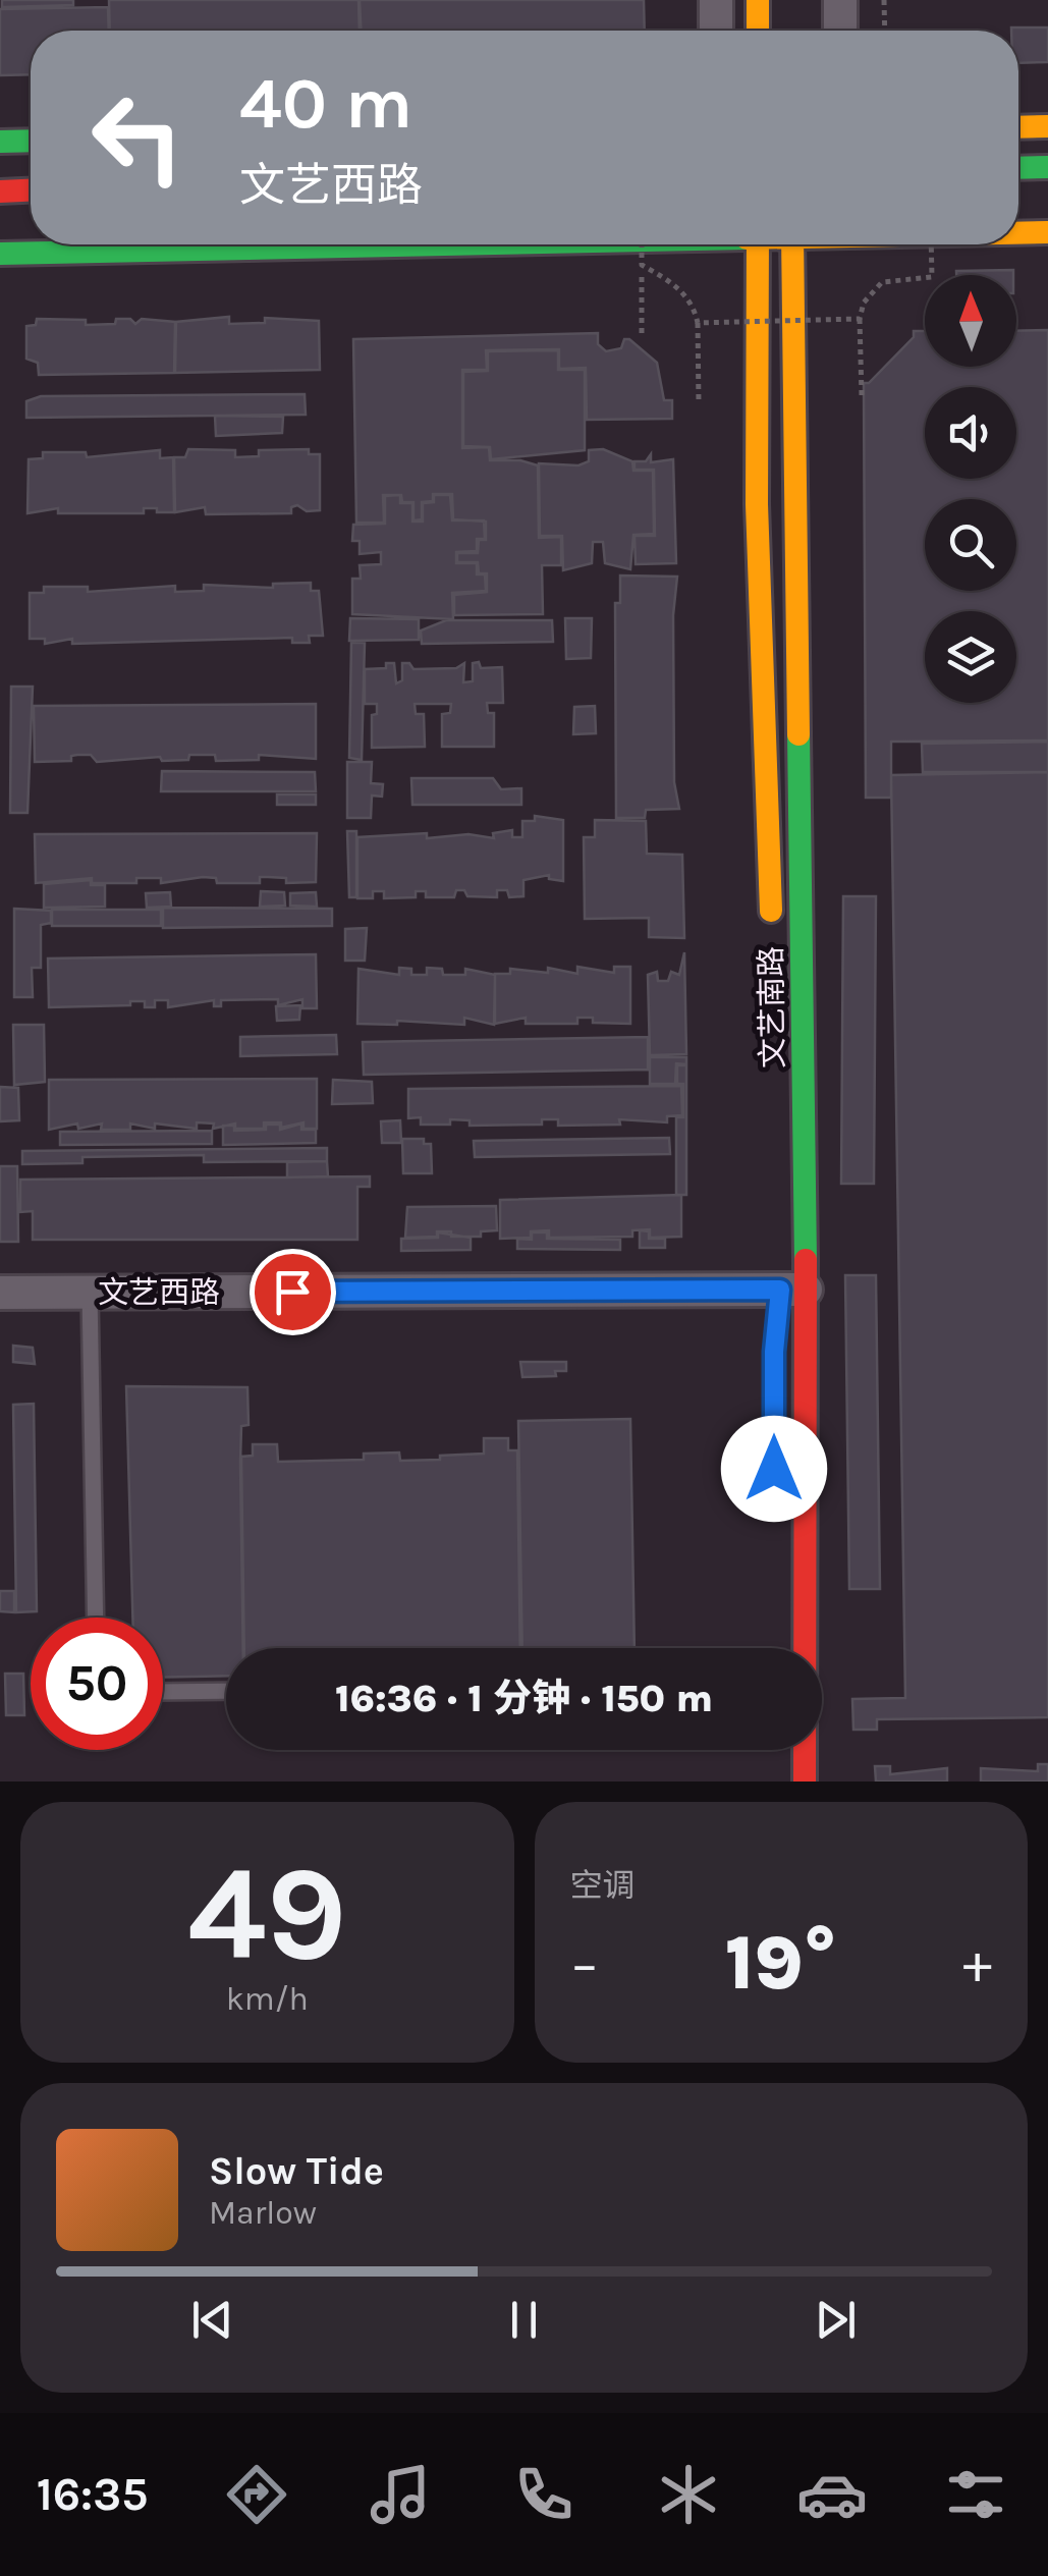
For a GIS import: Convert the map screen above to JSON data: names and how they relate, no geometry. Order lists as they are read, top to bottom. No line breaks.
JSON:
{"streets":{"main road":["文艺南路"],"street":["文艺西路"]},"crossings":[["文艺南路","文艺西路"]],"north":"top","page":{"turn":["40 m","文艺西路"],"limit":"50","trip":"16:36 · 1 分钟 · 150 m","tile":[["49","km/h"],"空调"],"heat":["−","19°","+"],"song":["Slow Tide","Marlow"],"tabs":"16:35"}}
